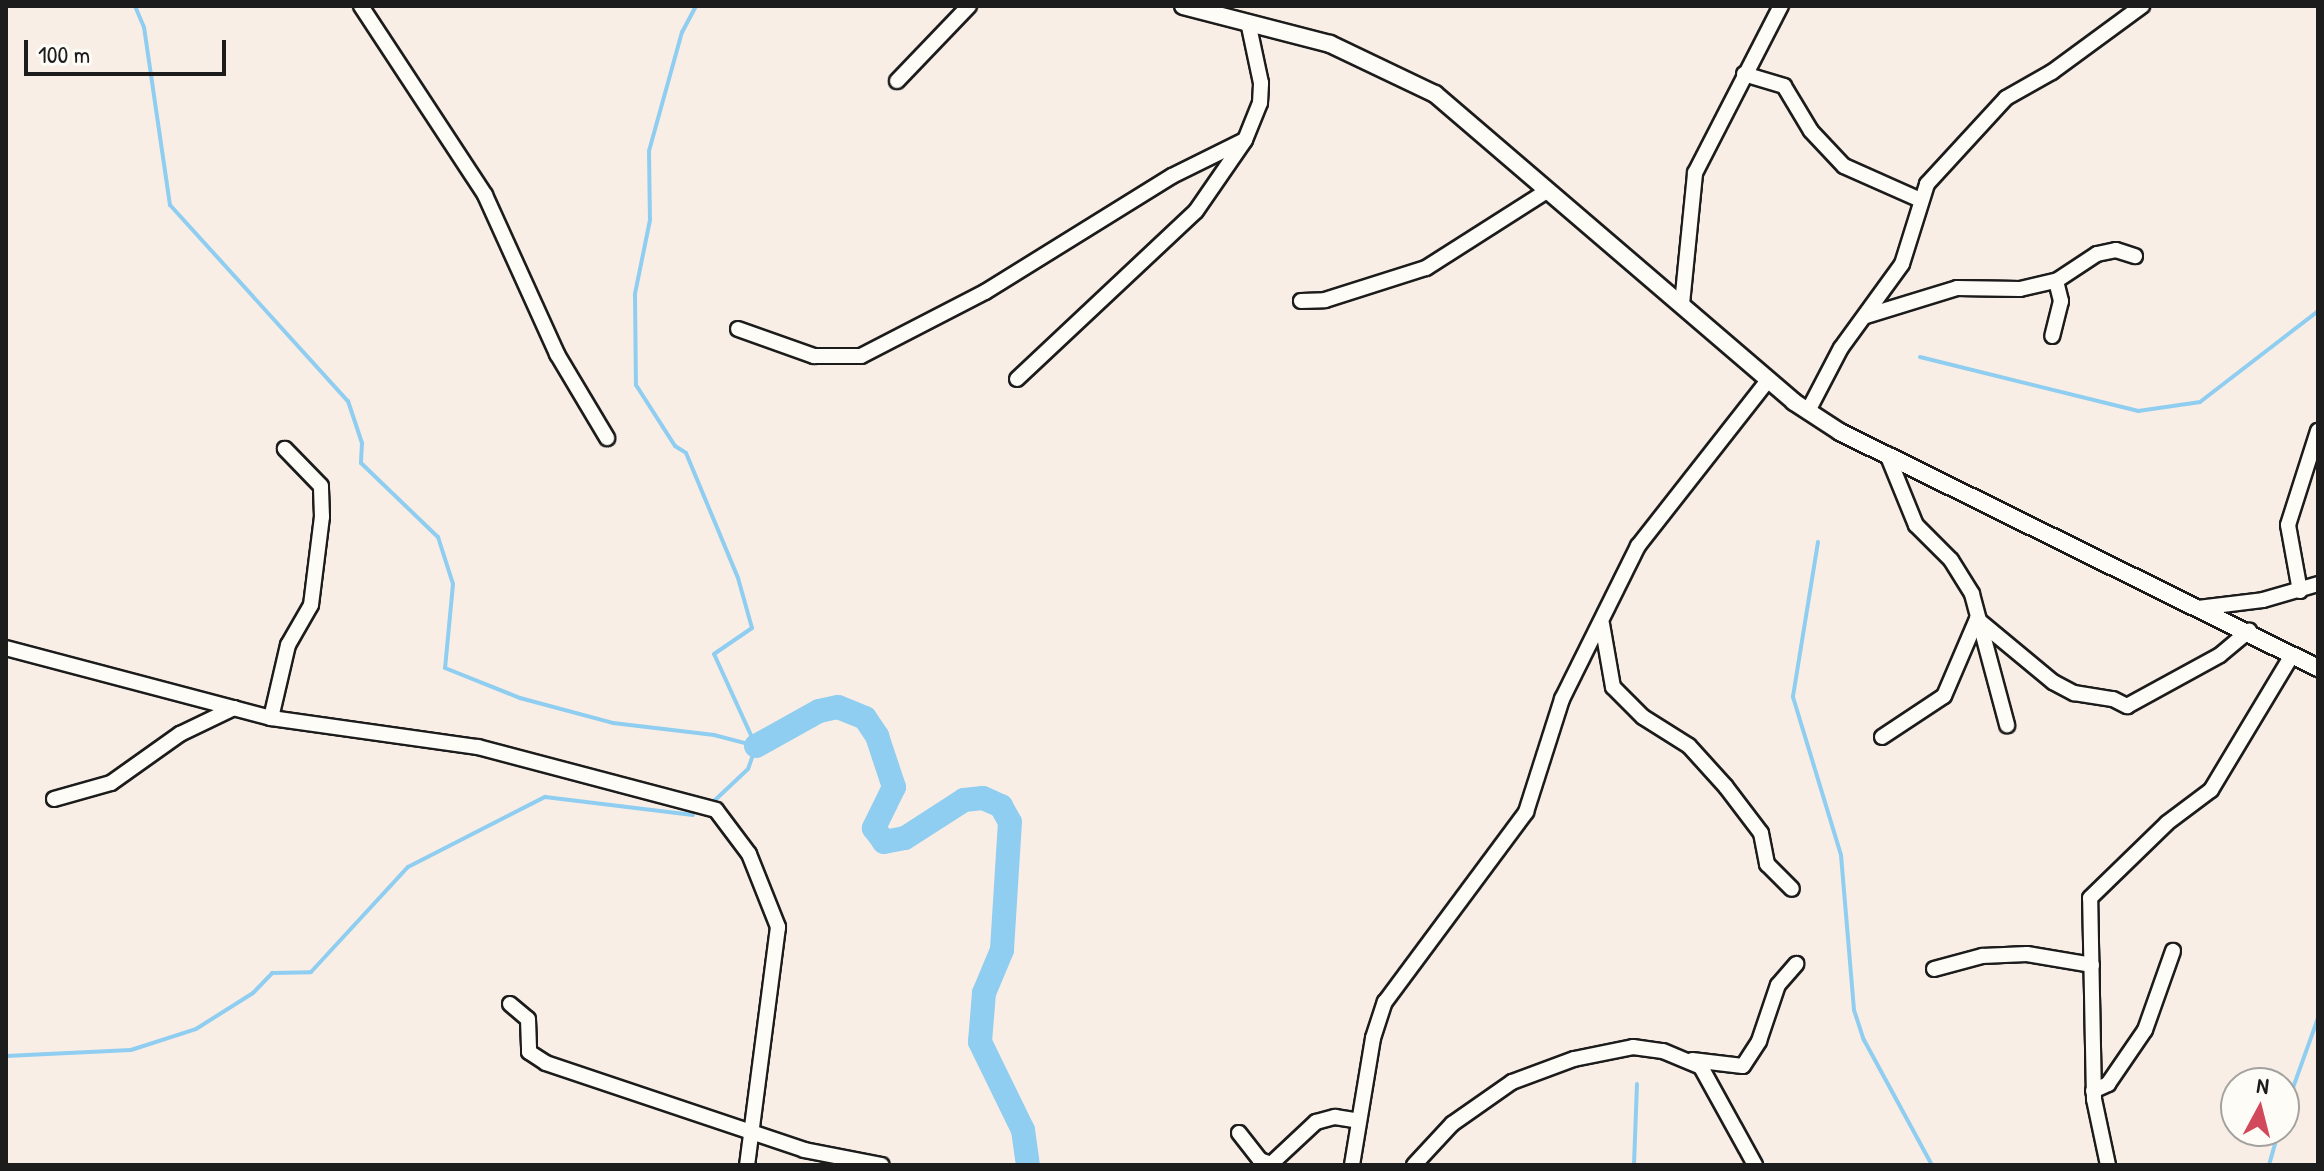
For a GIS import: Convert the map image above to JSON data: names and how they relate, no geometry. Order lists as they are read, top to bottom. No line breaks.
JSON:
{"scale_bar":"100 m","north":"top"}
